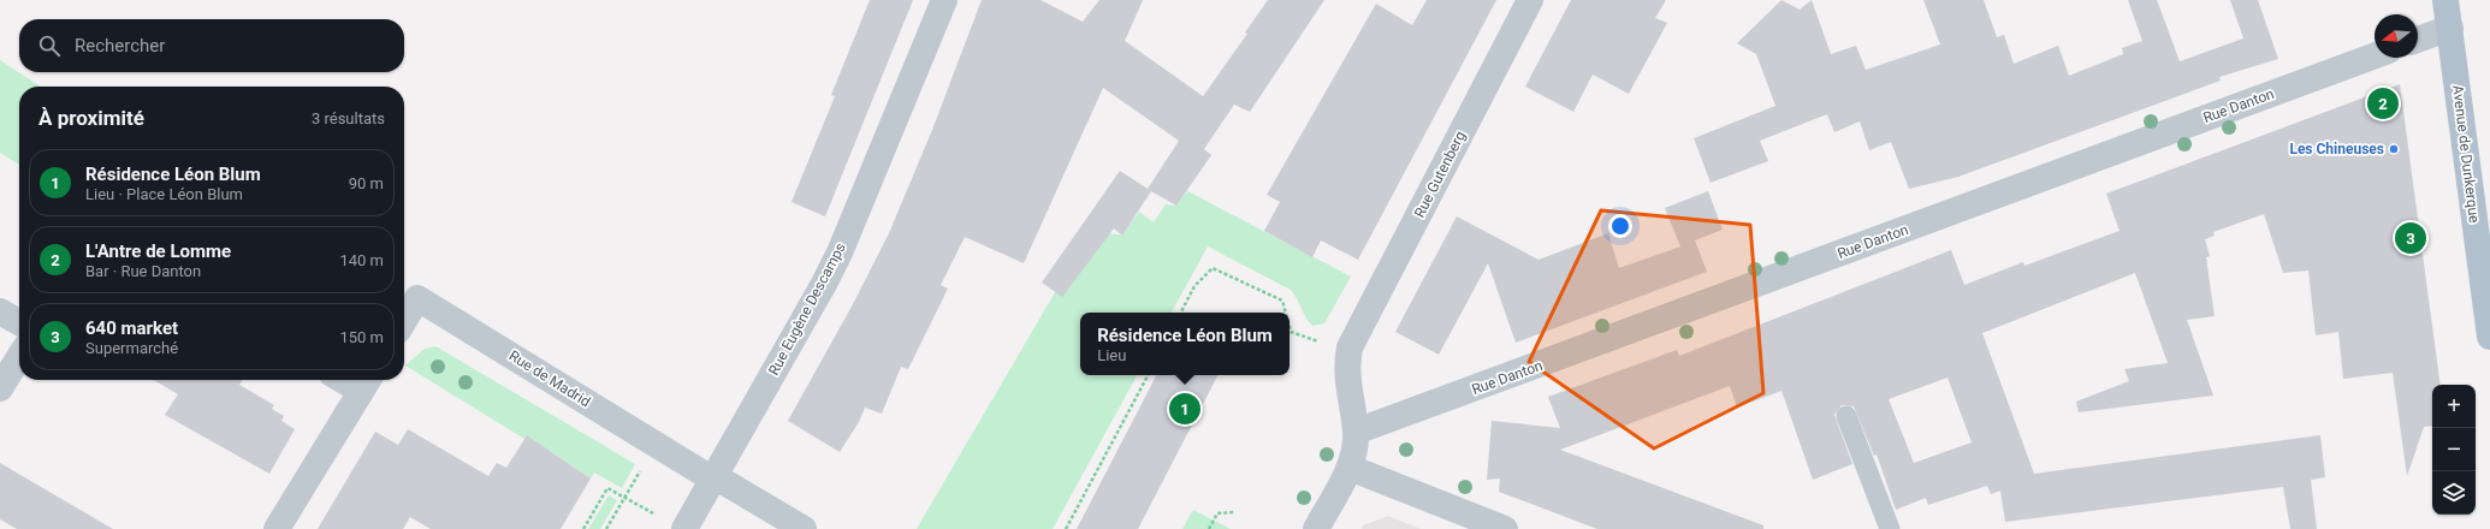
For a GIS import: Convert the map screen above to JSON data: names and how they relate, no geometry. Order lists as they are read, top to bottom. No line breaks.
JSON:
{"streets":{"main road":["Avenue de Dunkerque"],"street":["Rue Danton","Rue Gutenberg","Rue Eugène Descamps","Rue de Madrid"]},"crossings":[["Rue Eugène Descamps","Rue de Madrid"]],"places":["Les Chineuses"],"north":"left","page":{"search":"Rechercher","pins":["2","3","1"],"heading":["À proximité","3 résultats"],"list":[{"mark":"1","name":"Résidence Léon Blum","note":"Lieu · Place Léon Blum","value":"90 m"},{"mark":"2","name":"L'Antre de Lomme","note":"Bar · Rue Danton","value":"140 m"},{"mark":"3","name":"640 market","note":"Supermarché","value":"150 m"}],"popup":["Résidence Léon Blum","Lieu"],"map_buttons":["+","−"]}}
